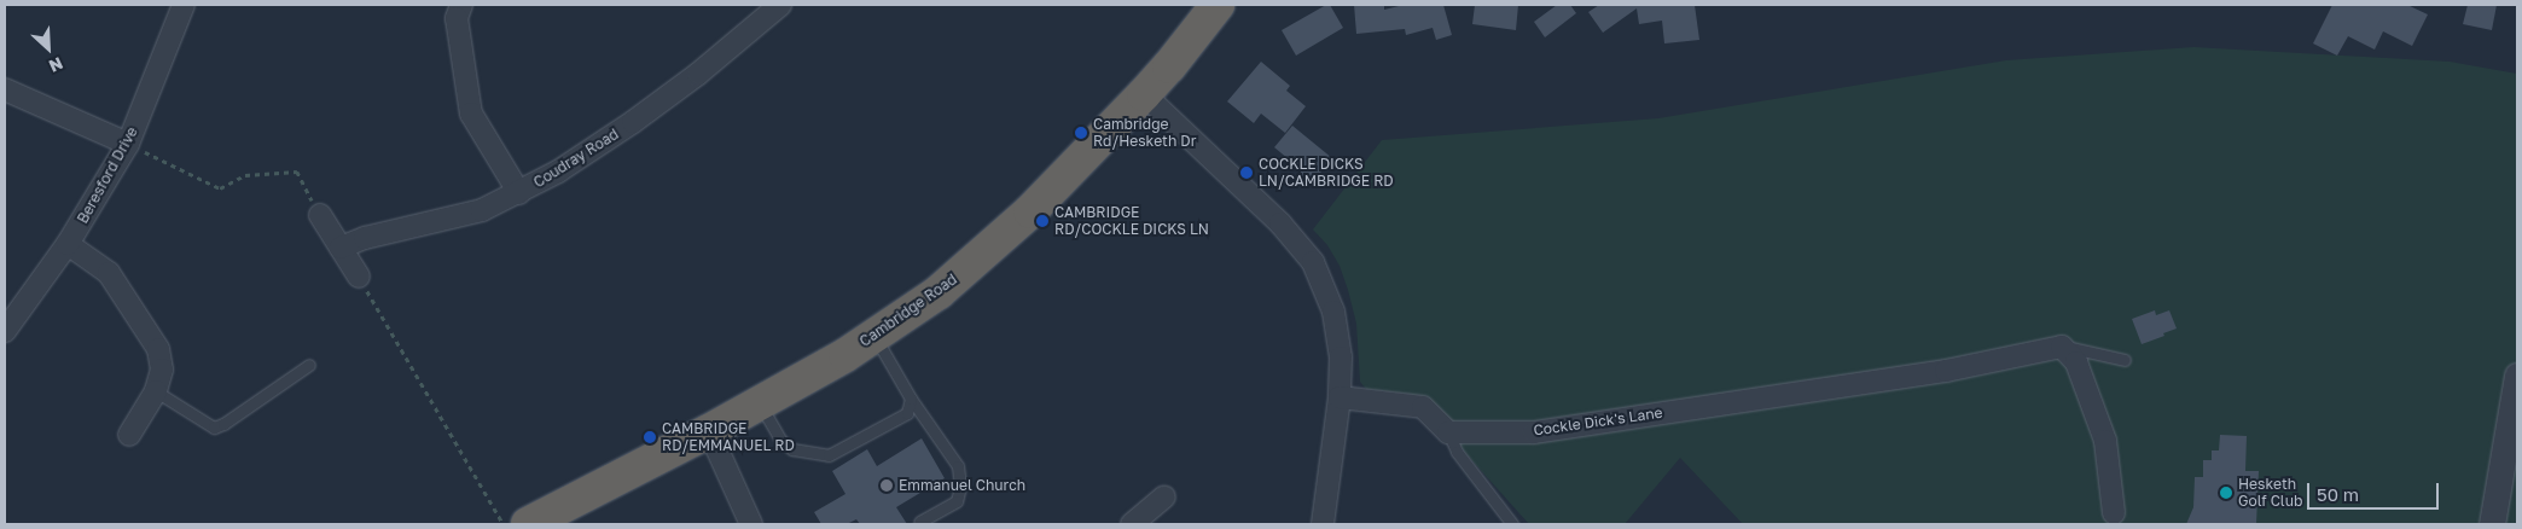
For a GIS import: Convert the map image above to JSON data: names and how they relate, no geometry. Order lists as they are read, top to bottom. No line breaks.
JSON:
{"streets":{"highway":["Cambridge Road"],"street":["Coudray Road","Beresford Drive","Cockle Dick's Lane"]},"places":["Cambridge Rd/Hesketh Dr","COCKLE DICKS LN/CAMBRIDGE RD","CAMBRIDGE RD/COCKLE DICKS LN","CAMBRIDGE RD/EMMANUEL RD","Emmanuel Church","Hesketh Golf Club"],"scale_bar":"50 m","north":"bottom right"}
